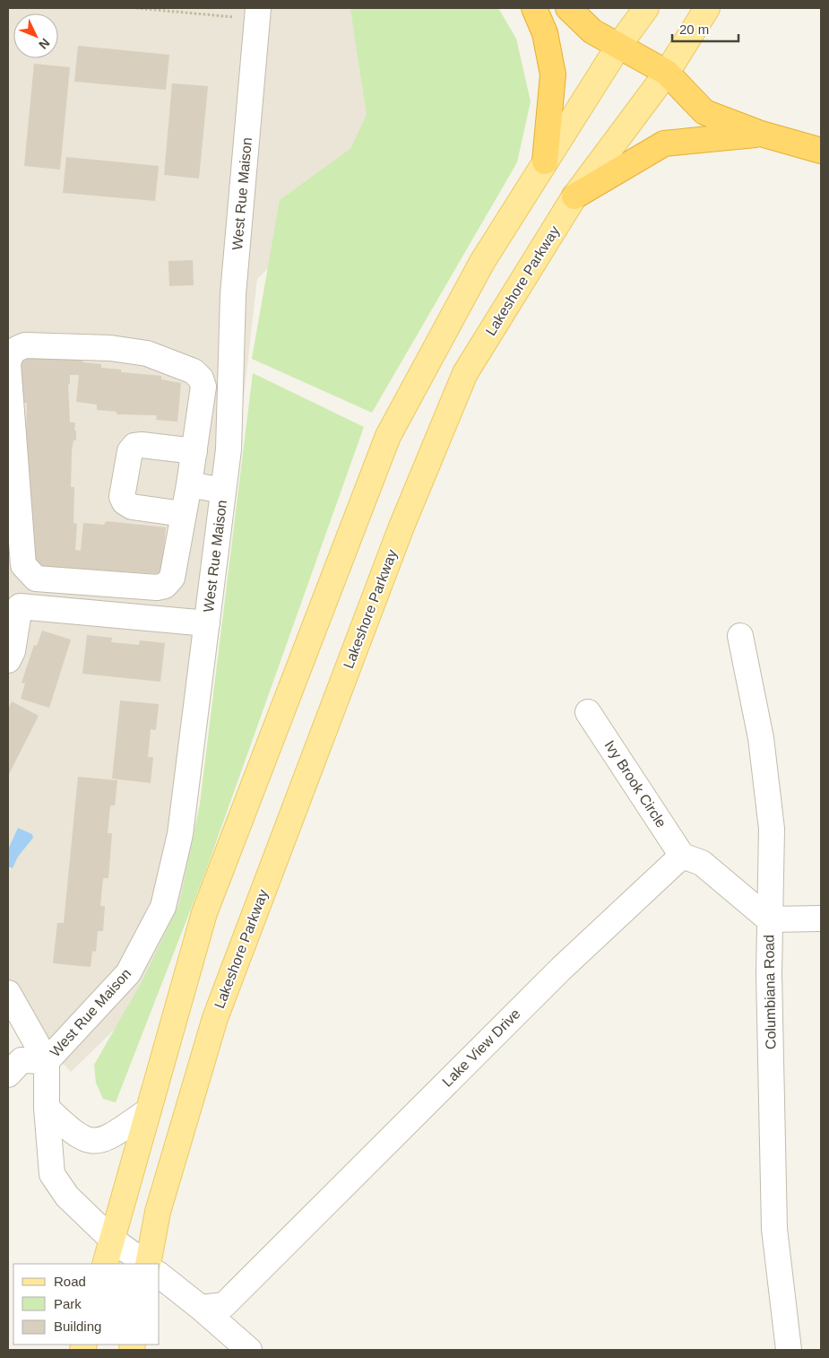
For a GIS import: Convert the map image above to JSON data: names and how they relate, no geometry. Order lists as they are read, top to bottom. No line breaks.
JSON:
{"streets":{"main road":["Lakeshore Parkway"],"street":["West Rue Maison","Ivy Brook Circle","Columbiana Road","Lake View Drive"]},"crossings":[["Ivy Brook Circle","Lake View Drive"]],"legend":["Road","Park","Building"],"scale_bar":"20 m","north":"bottom right"}
